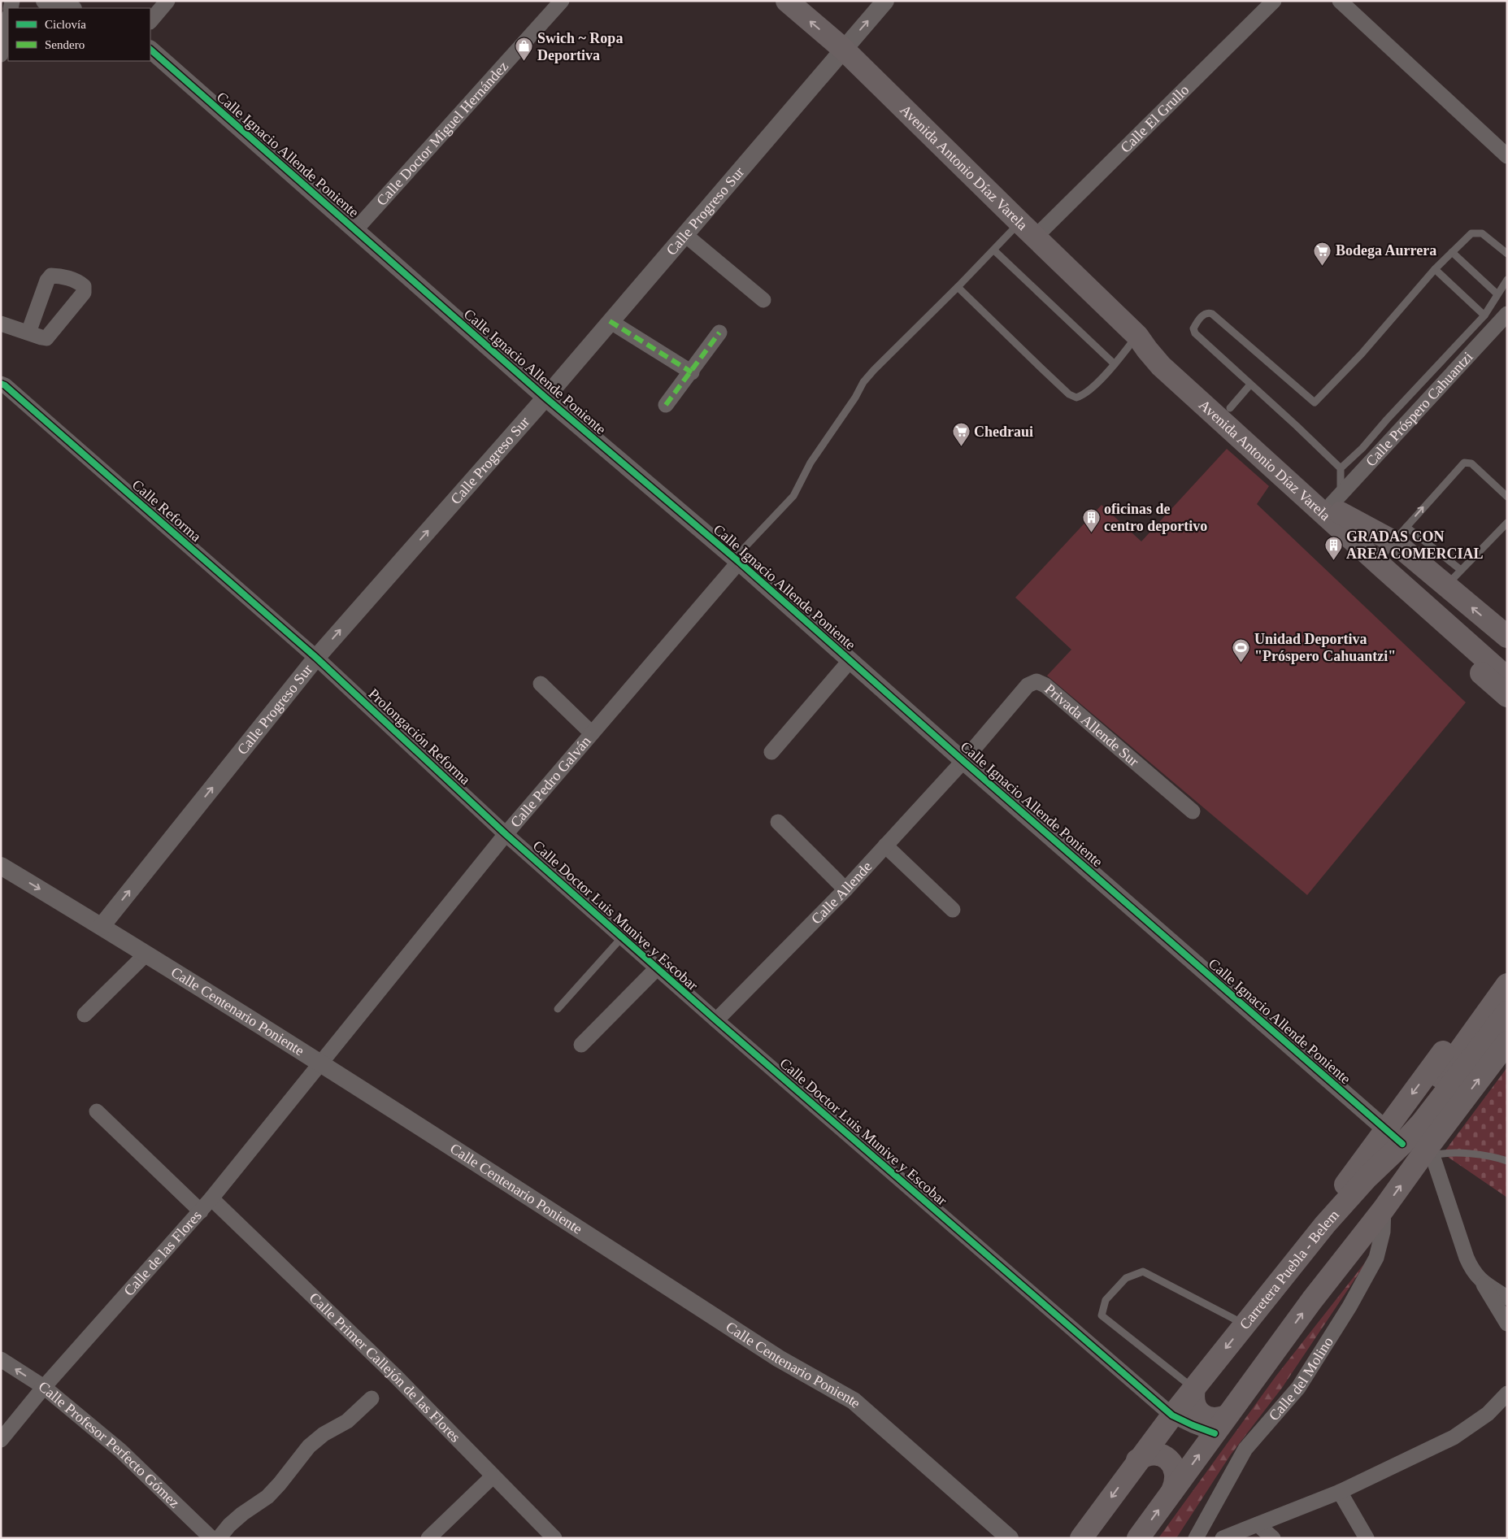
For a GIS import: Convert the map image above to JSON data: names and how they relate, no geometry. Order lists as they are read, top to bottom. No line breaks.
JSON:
{"streets":{"main road":["Avenida Antonio Díaz Varela","Carretera Puebla - Belem"],"street":["Calle El Grullo","Calle Doctor Miguel Hernández","Calle Ignacio Allende Poniente","Calle Progreso Sur","Calle Próspero Cahuantzi","Calle Reforma","Privada Allende Sur","Prolongación Reforma","Calle Pedro Galván","Calle Allende","Calle Doctor Luis Munive y Escobar","Calle Centenario Poniente","Calle de las Flores","Calle Primer Callejón de las Flores","Calle del Molino","Calle Profesor Perfecto Gómez"]},"crossings":[["Calle El Grullo","Avenida Antonio Díaz Varela"],["Calle Doctor Miguel Hernández","Calle Ignacio Allende Poniente"],["Calle Ignacio Allende Poniente","Calle Progreso Sur"],["Calle Ignacio Allende Poniente","Privada Allende Sur"],["Calle Ignacio Allende Poniente","Calle Pedro Galván"],["Calle Ignacio Allende Poniente","Calle Allende"],["Calle Ignacio Allende Poniente","Carretera Puebla - Belem"],["Avenida Antonio Díaz Varela","Calle Progreso Sur"],["Avenida Antonio Díaz Varela","Calle Próspero Cahuantzi"],["Calle Progreso Sur","Calle Reforma"],["Calle Progreso Sur","Prolongación Reforma"],["Calle Progreso Sur","Calle Centenario Poniente"],["Calle Reforma","Prolongación Reforma"],["Privada Allende Sur","Calle Allende"],["Prolongación Reforma","Calle Pedro Galván"],["Prolongación Reforma","Calle Doctor Luis Munive y Escobar"],["Calle Pedro Galván","Calle Doctor Luis Munive y Escobar"],["Calle Pedro Galván","Calle Centenario Poniente"],["Calle Pedro Galván","Calle de las Flores"],["Calle Allende","Calle Doctor Luis Munive y Escobar"],["Calle Doctor Luis Munive y Escobar","Carretera Puebla - Belem"],["Calle Centenario Poniente","Calle de las Flores"],["Calle de las Flores","Calle Primer Callejón de las Flores"],["Calle de las Flores","Calle Profesor Perfecto Gómez"]],"one_way":["Calle Progreso Sur"],"places":{"shop":["Swich ~ Ropa Deportiva"],"supermarket":["Bodega Aurrera","Chedraui"],"building":["oficinas de centro deportivo","GRADAS CON AREA COMERCIAL"],"sports":["Unidad Deportiva \"Próspero Cahuantzi\""]},"legend":["Ciclovía","Sendero"]}
